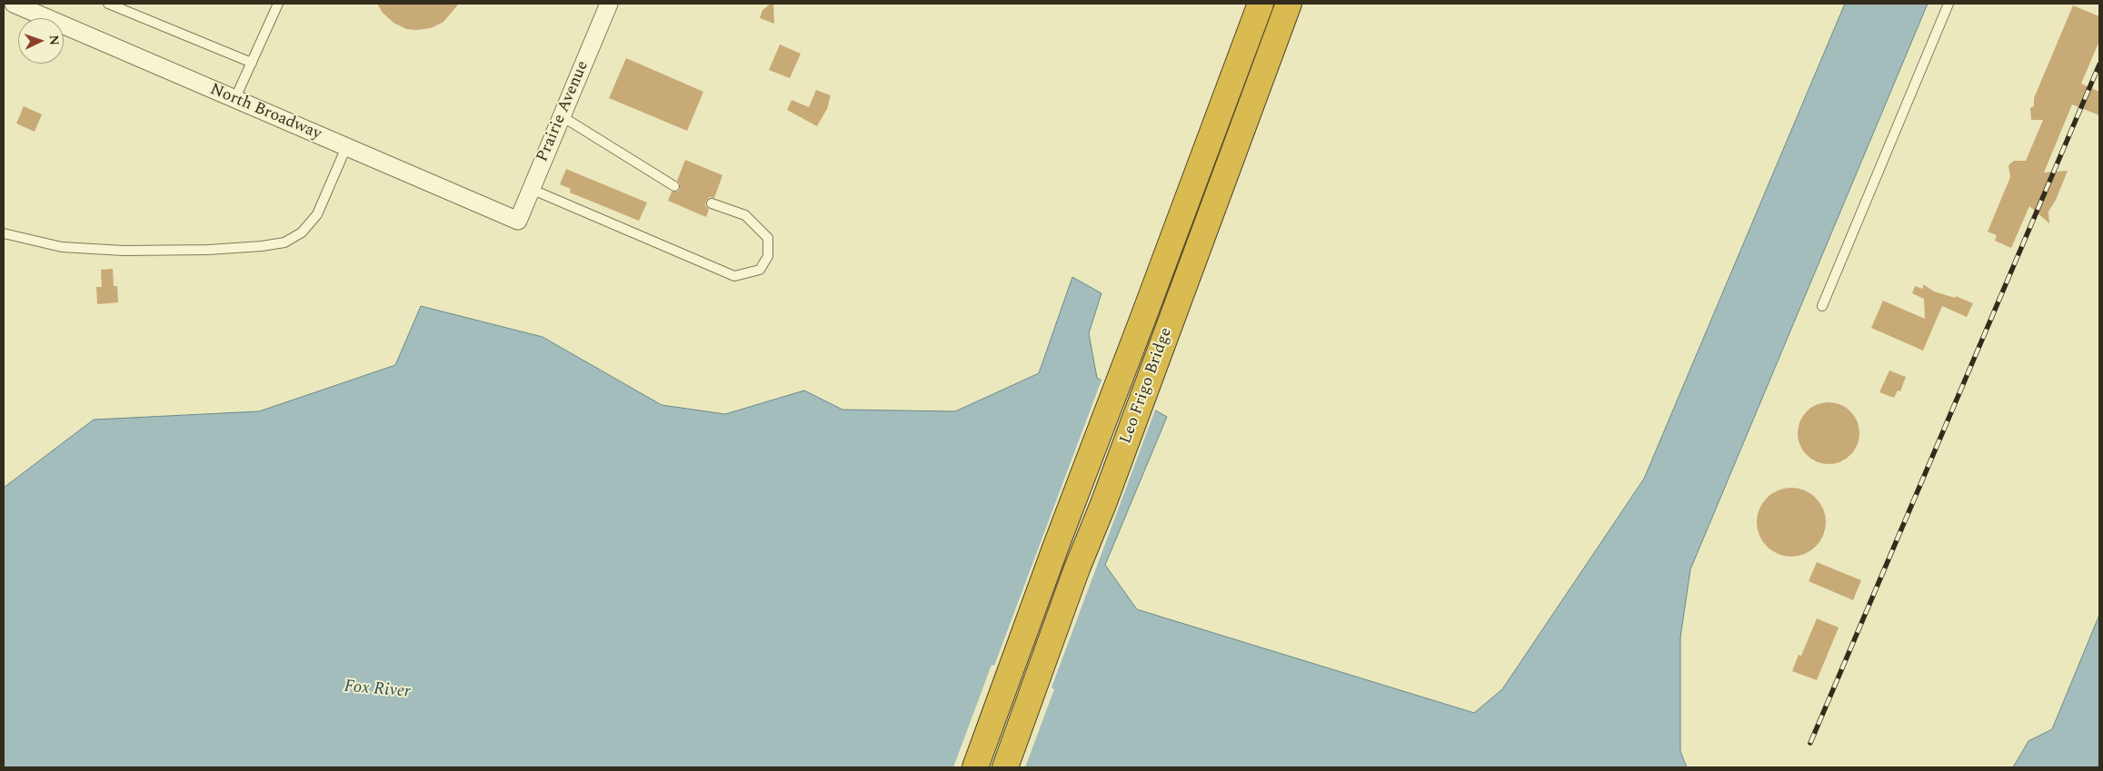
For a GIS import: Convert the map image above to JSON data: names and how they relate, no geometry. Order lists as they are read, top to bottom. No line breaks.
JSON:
{"streets":{"highway":["Leo Frigo Bridge"],"street":["Prairie Avenue","North Broadway"]},"crossings":[["Prairie Avenue","North Broadway"]],"water":["Fox River"],"north":"right"}
